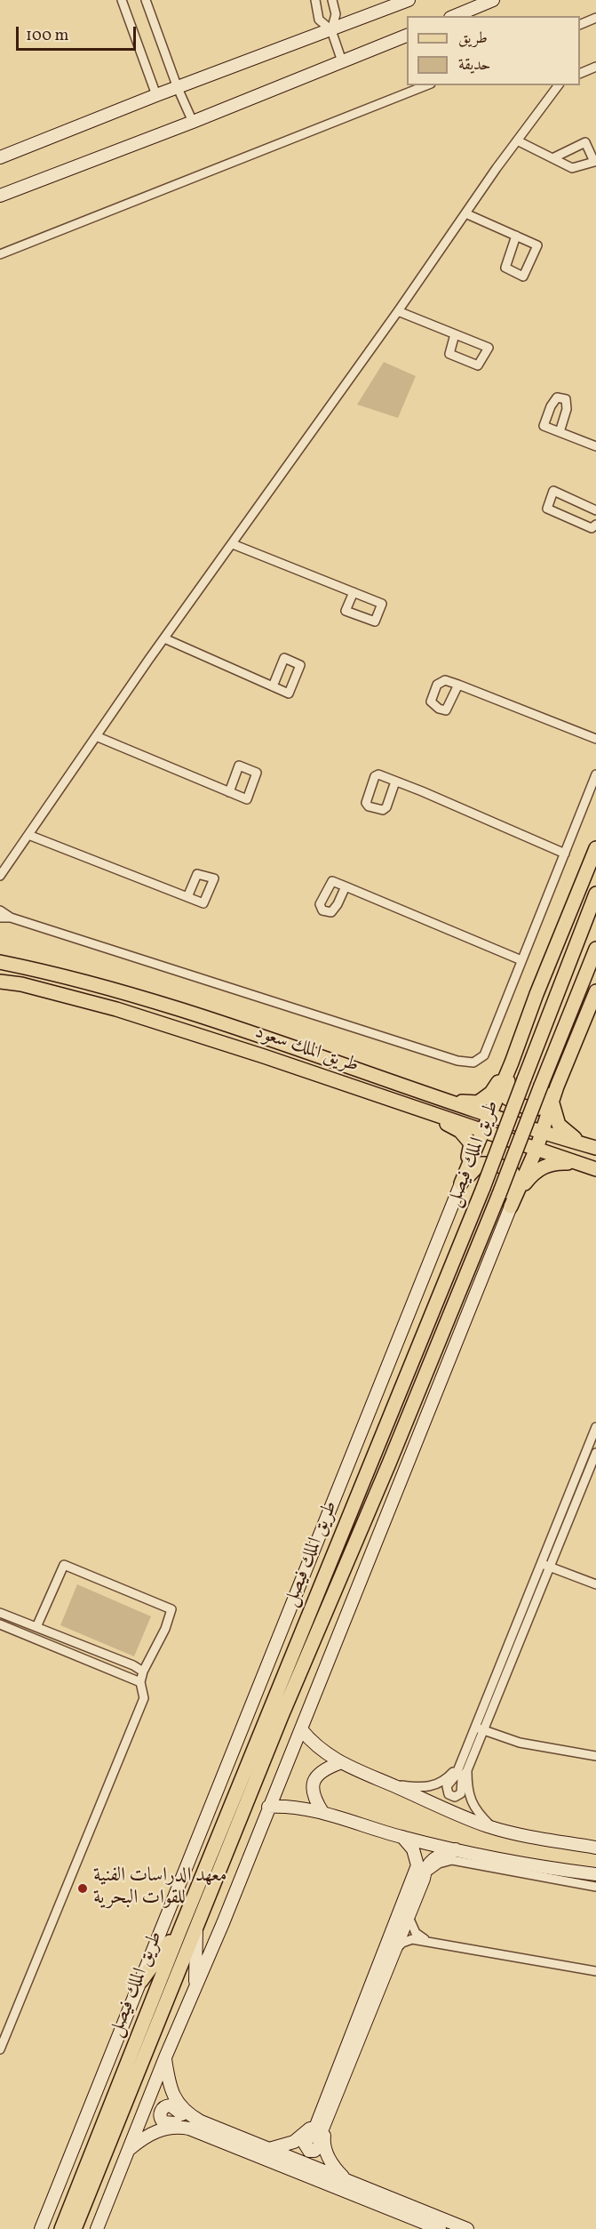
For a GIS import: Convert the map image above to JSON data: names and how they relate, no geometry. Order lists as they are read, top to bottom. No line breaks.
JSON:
{"streets":{"main road":["طريق الملك سعود","طريق الملك فيصل"]},"places":["معهد الدراسات الفنية للقوات البحرية"],"legend":["طريق","حديقة"],"scale_bar":"100 m"}
